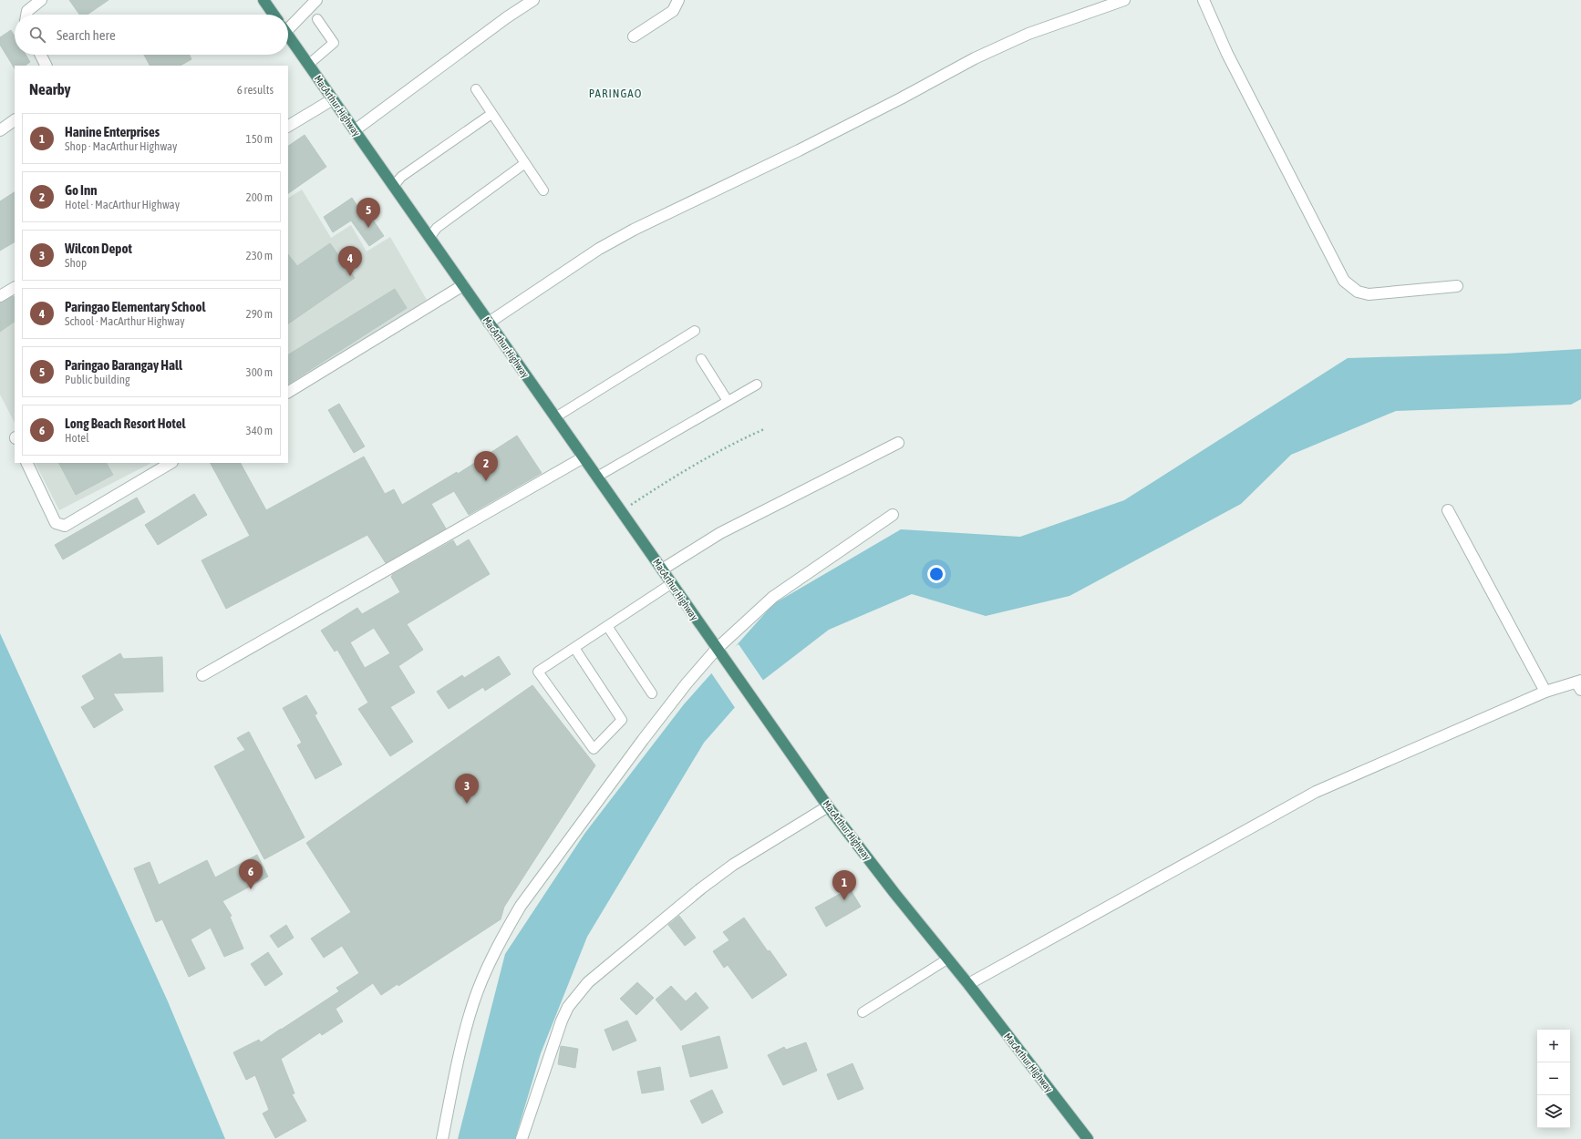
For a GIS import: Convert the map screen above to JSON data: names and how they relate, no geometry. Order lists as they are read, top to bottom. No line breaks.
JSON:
{"streets":{"highway":["MacArthur Highway"]},"districts":["PARINGAO"],"page":{"search":"Search here","heading":["Nearby","6 results"],"list":[{"mark":"1","name":"Hanine Enterprises","note":"Shop · MacArthur Highway","value":"150 m"},{"mark":"2","name":"Go Inn","note":"Hotel · MacArthur Highway","value":"200 m"},{"mark":"3","name":"Wilcon Depot","note":"Shop","value":"230 m"},{"mark":"4","name":"Paringao Elementary School","note":"School · MacArthur Highway","value":"290 m"},{"mark":"5","name":"Paringao Barangay Hall","note":"Public building","value":"300 m"},{"mark":"6","name":"Long Beach Resort Hotel","note":"Hotel","value":"340 m"}],"pins":["5","4","2","3","6","1"],"map_buttons":["+","−"]}}
